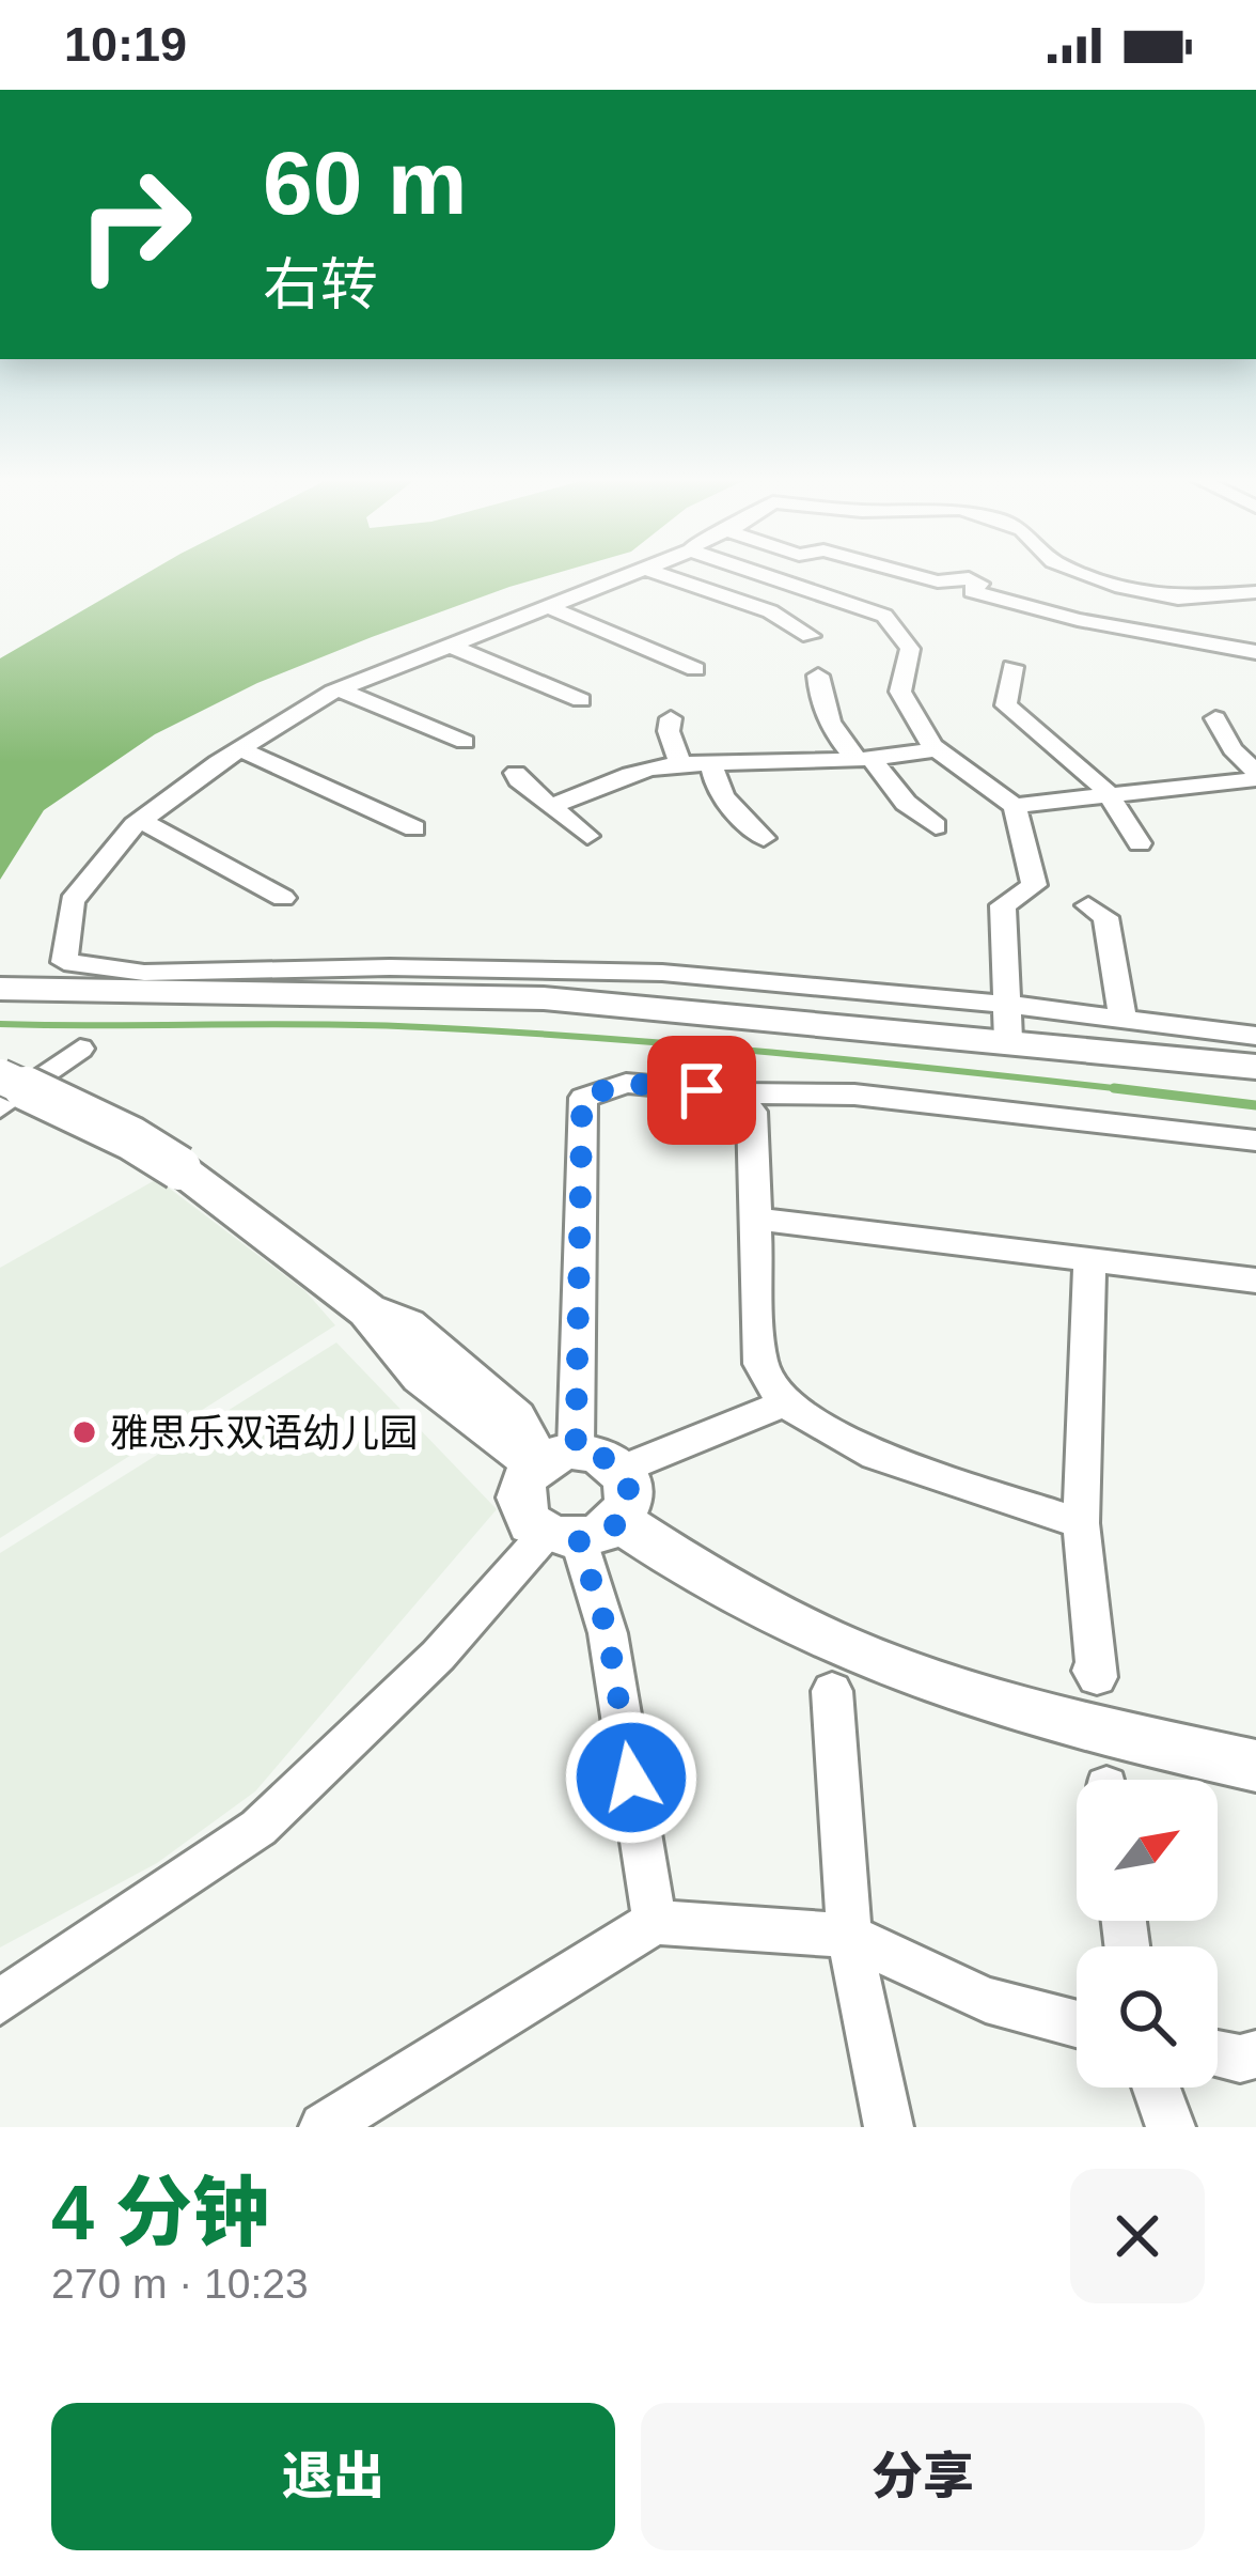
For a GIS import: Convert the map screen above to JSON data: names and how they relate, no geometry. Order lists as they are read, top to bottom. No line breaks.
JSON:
{"places":["雅思乐双语幼儿园"],"north":"top right","page":{"status":"10:19","turn":["60 m","右转"],"heading":["4 分钟","270 m · 10:23"],"buttons":["退出","分享"]}}
